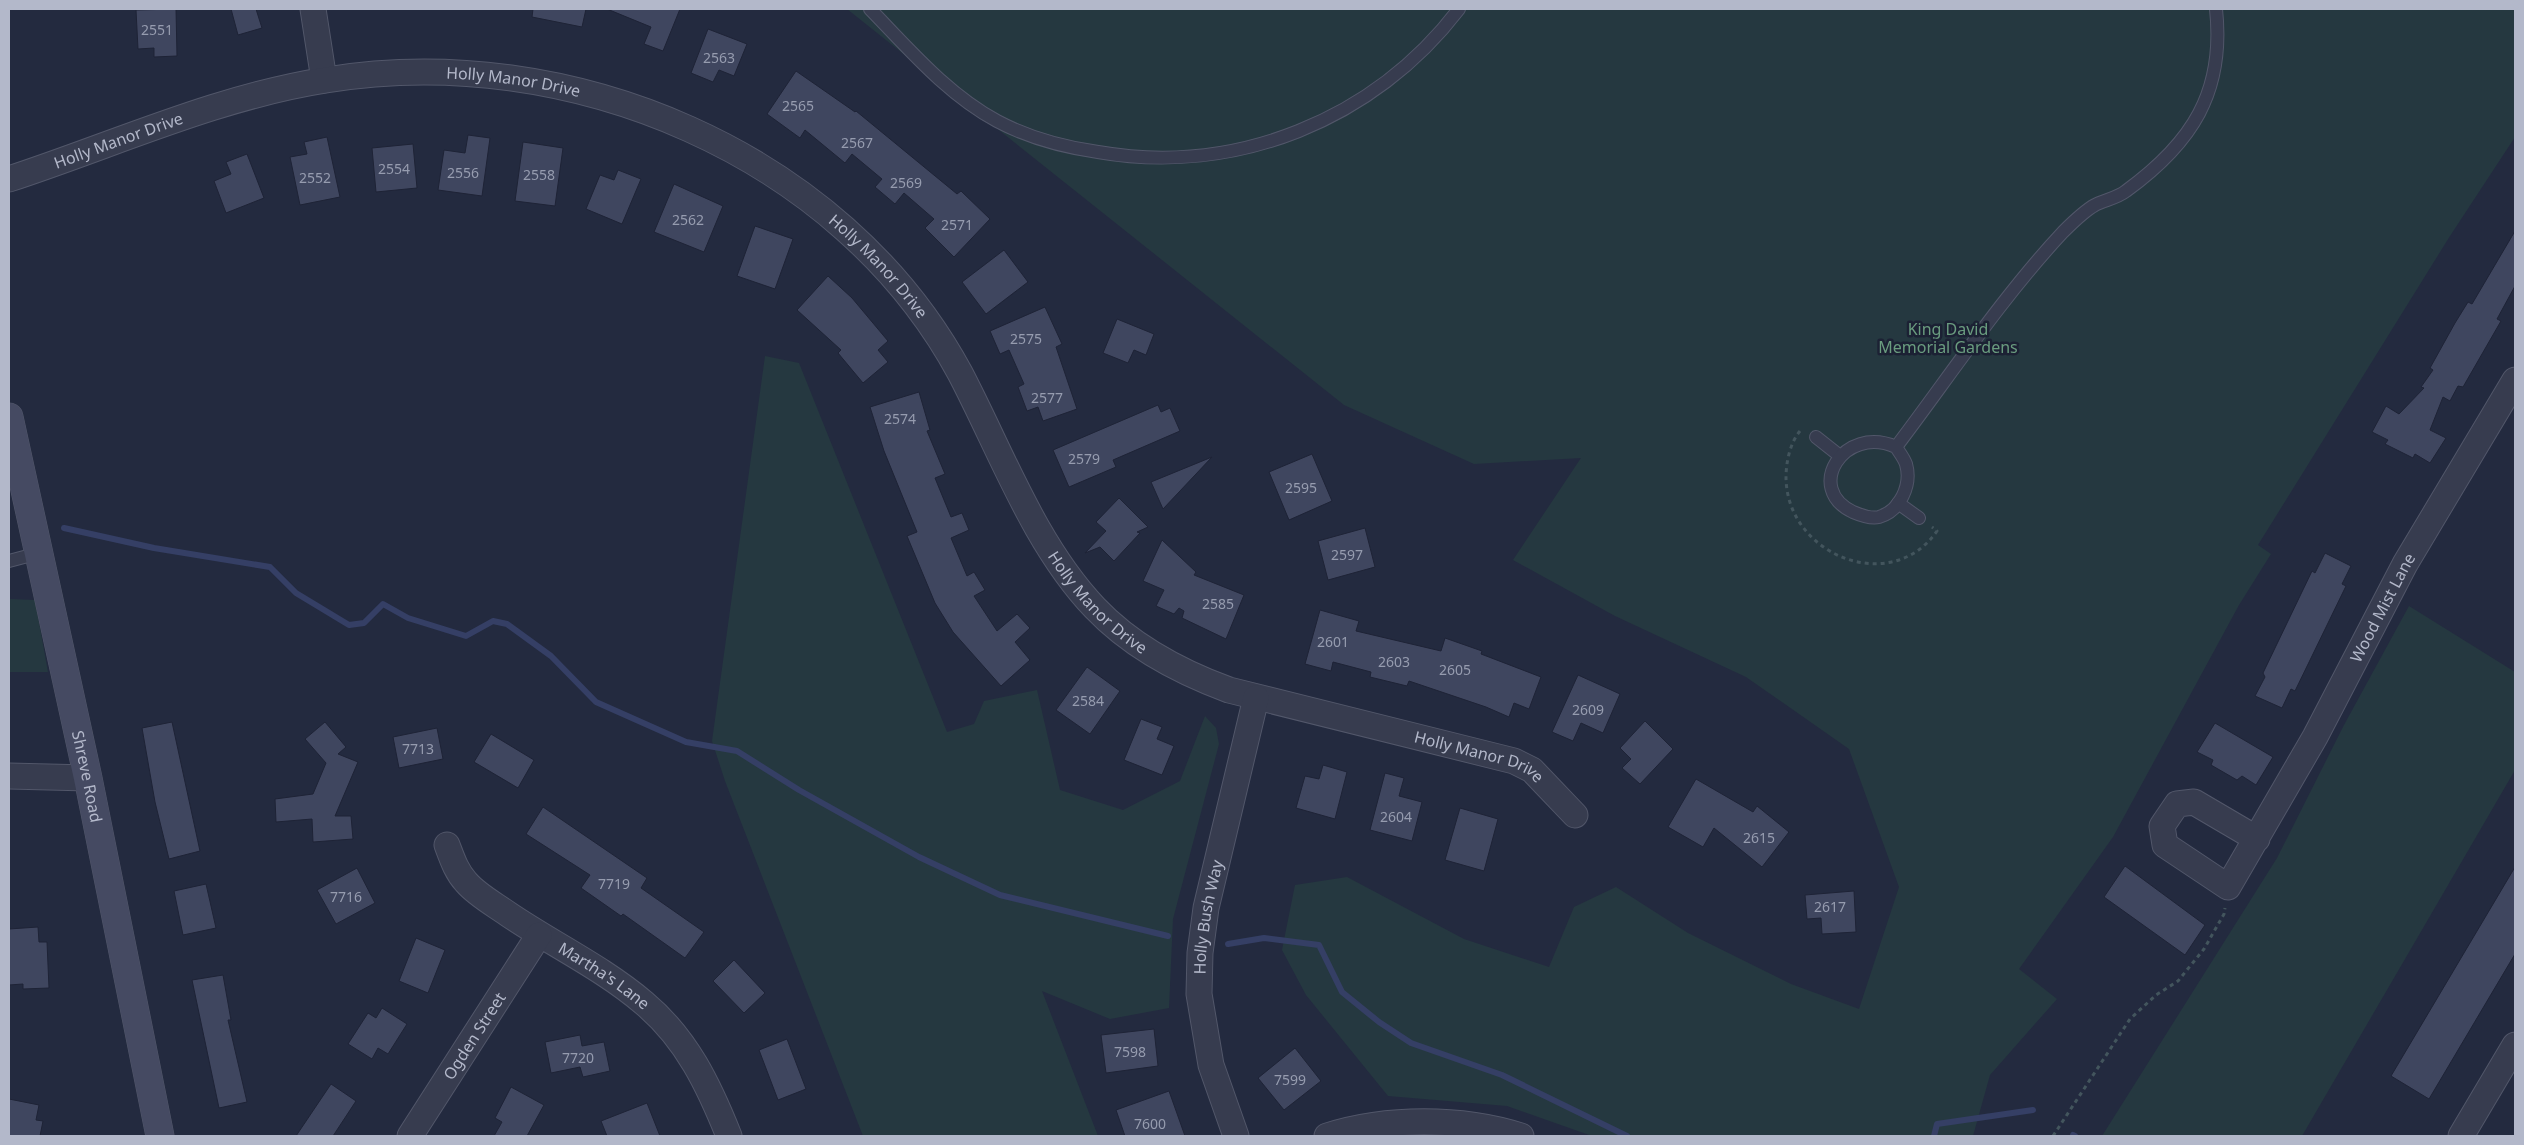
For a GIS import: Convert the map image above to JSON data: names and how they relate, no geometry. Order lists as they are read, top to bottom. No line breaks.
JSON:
{"streets":{"main road":["Shreve Road"],"street":["Holly Manor Drive","Wood Mist Lane","Holly Bush Way","Martha's Lane","Ogden Street"]},"crossings":[["Holly Manor Drive","Holly Bush Way"],["Martha's Lane","Ogden Street"]],"parks":["King David Memorial Gardens"],"house_numbers":["2551","2563","2565","2567","2554","2556","2558","2552","2569","2562","2571","2575","2577","2574","2579","2595","2597","2585","2601","2603","2605","2584","2609","7713","2604","2615","7719","7716","2617","7598","7720","7599","7600"]}
